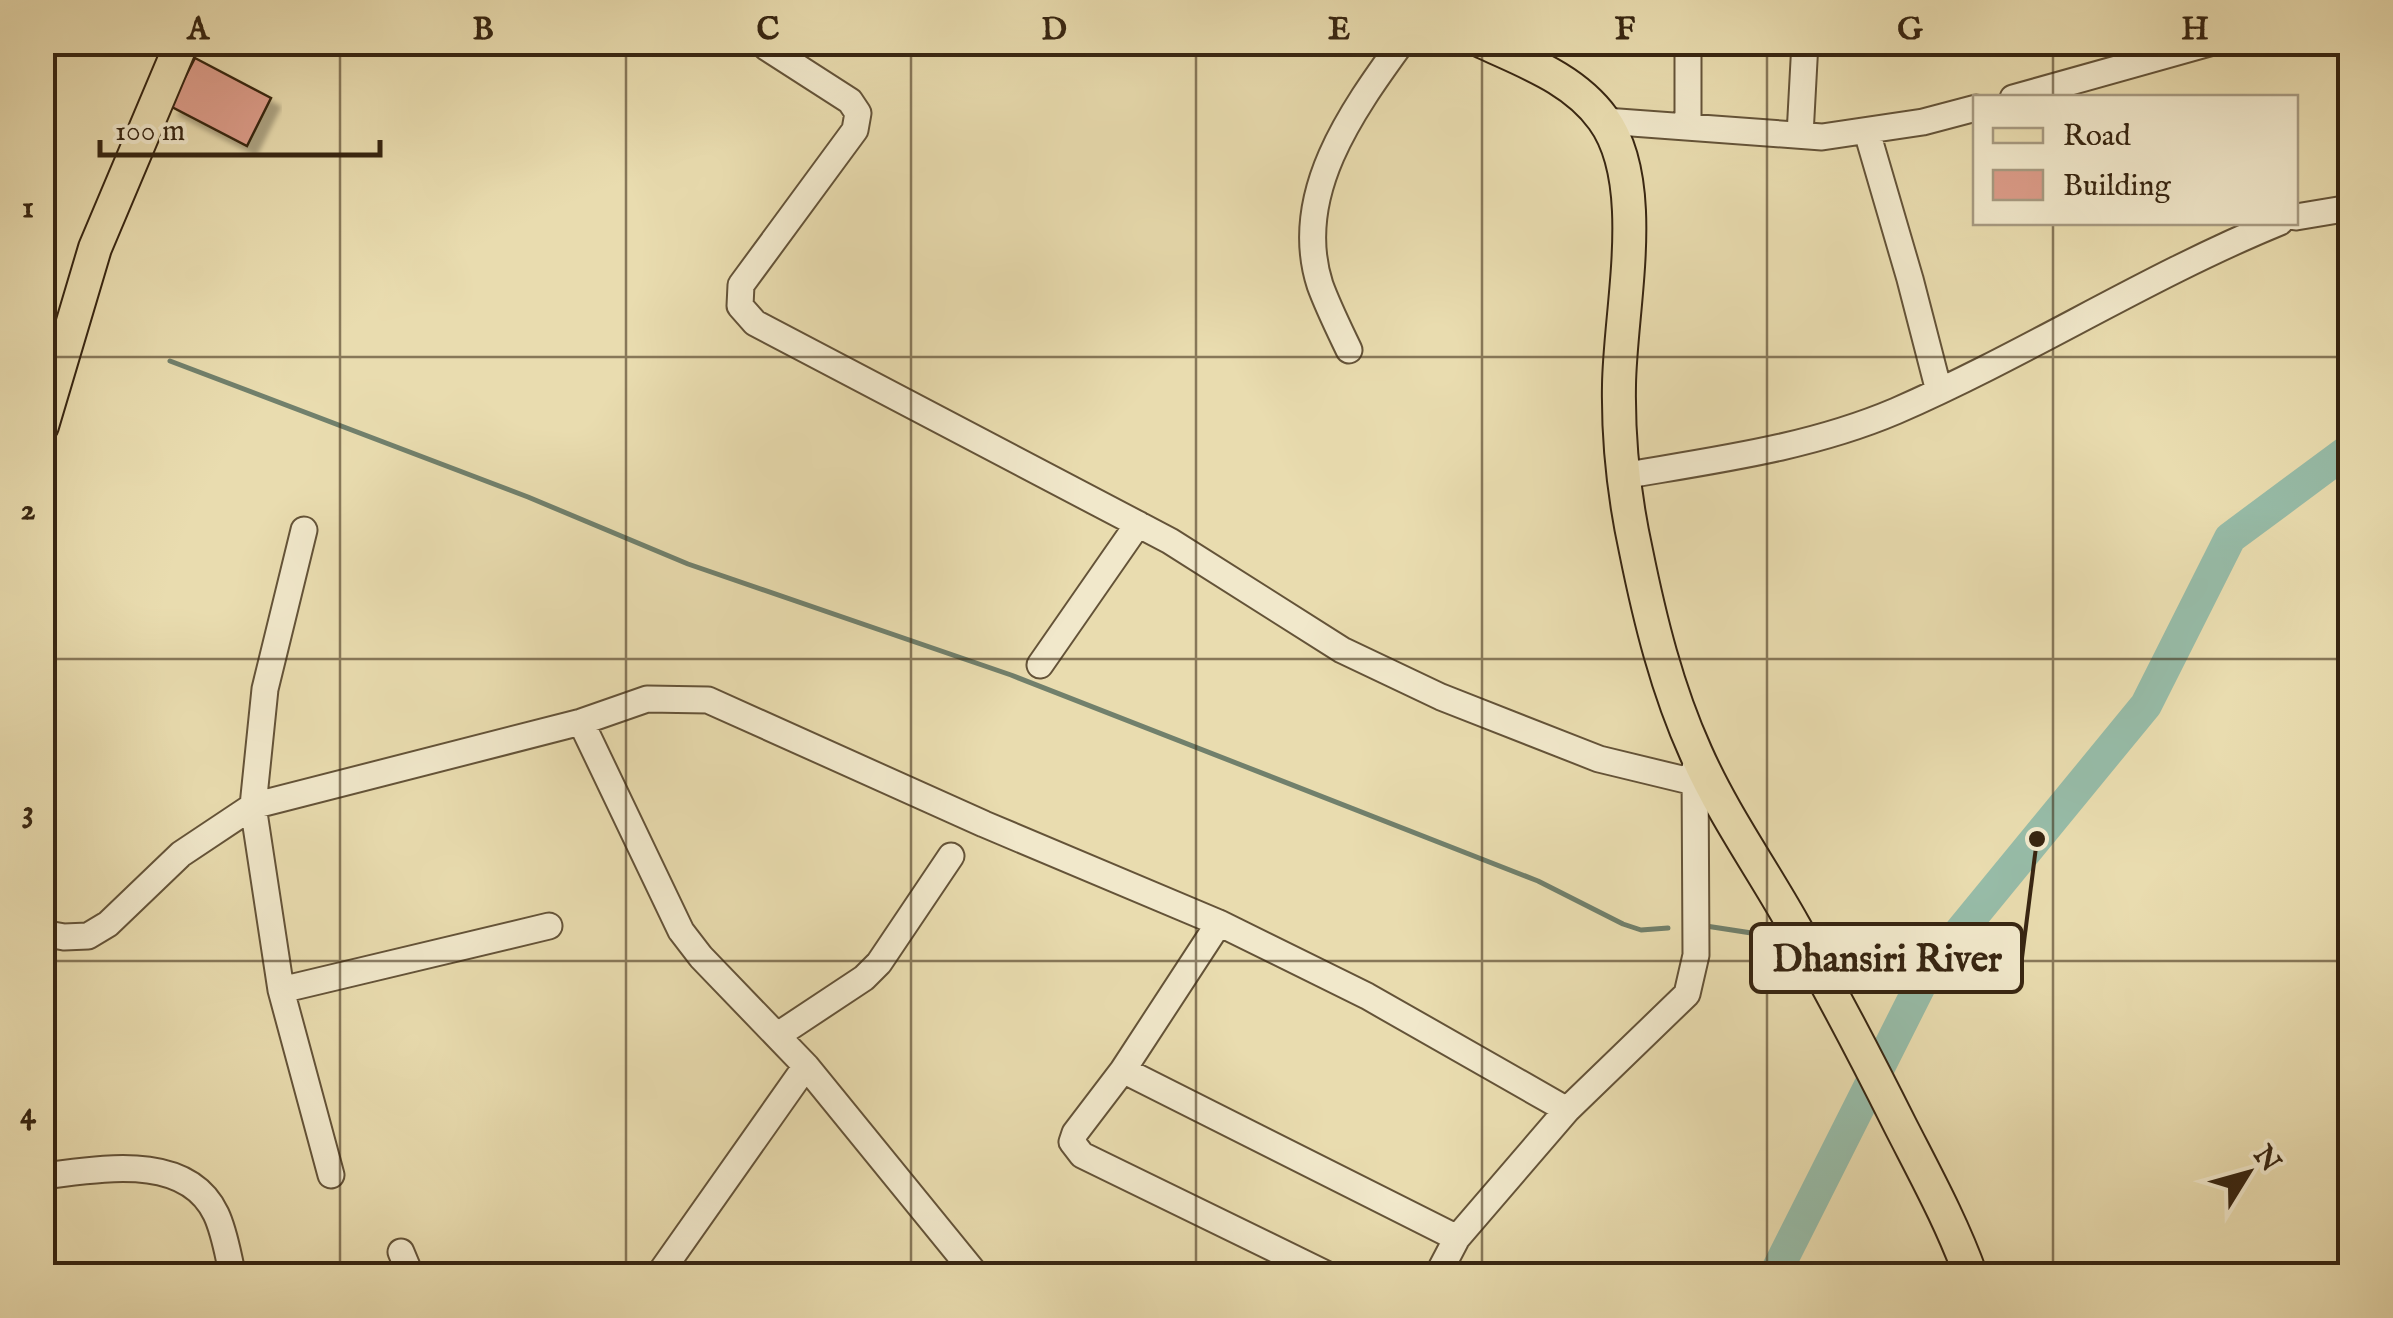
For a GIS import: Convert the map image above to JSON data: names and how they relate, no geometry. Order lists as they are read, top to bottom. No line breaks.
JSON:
{"places":["Dhansiri River"],"legend":["Road","Building"],"scale_bar":"100 m","north":"top right","grid":{"columns":["A","B","C","D","E","F","G","H"],"rows":["1","2","3","4"]}}
